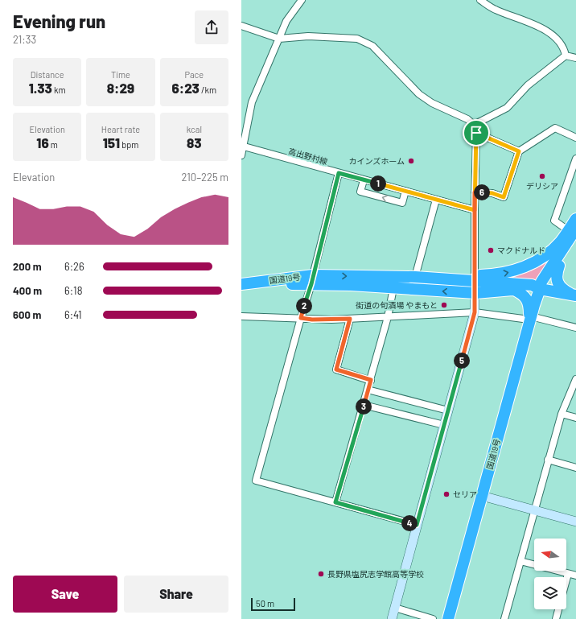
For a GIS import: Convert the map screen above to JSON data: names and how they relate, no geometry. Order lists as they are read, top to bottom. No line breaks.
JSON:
{"streets":{"highway":["国道19号"],"street":["高出野村線"]},"places":["カインズホーム","デリシア","マクドナルド","街道の旬酒場 やまもと","セリア","長野県塩尻志学館高等学校"],"scale_bar":"50 m","north":"left","page":{"heading":["Evening run","21:33"],"stats":[["Distance","1.33 km"],["Time","8:29"],["Pace","6:23 /km"],["Elevation","16 m"],["Heart rate","151 bpm"],["kcal","83"]],"chart":["Elevation","210–225 m"],"pins":["1","6","2","5","3","4"],"list":[{"name":"200 m","note":"6:26"},{"name":"400 m","note":"6:18"},{"name":"600 m","note":"6:41"}],"buttons":["Save","Share"],"scale":"50 m"}}
